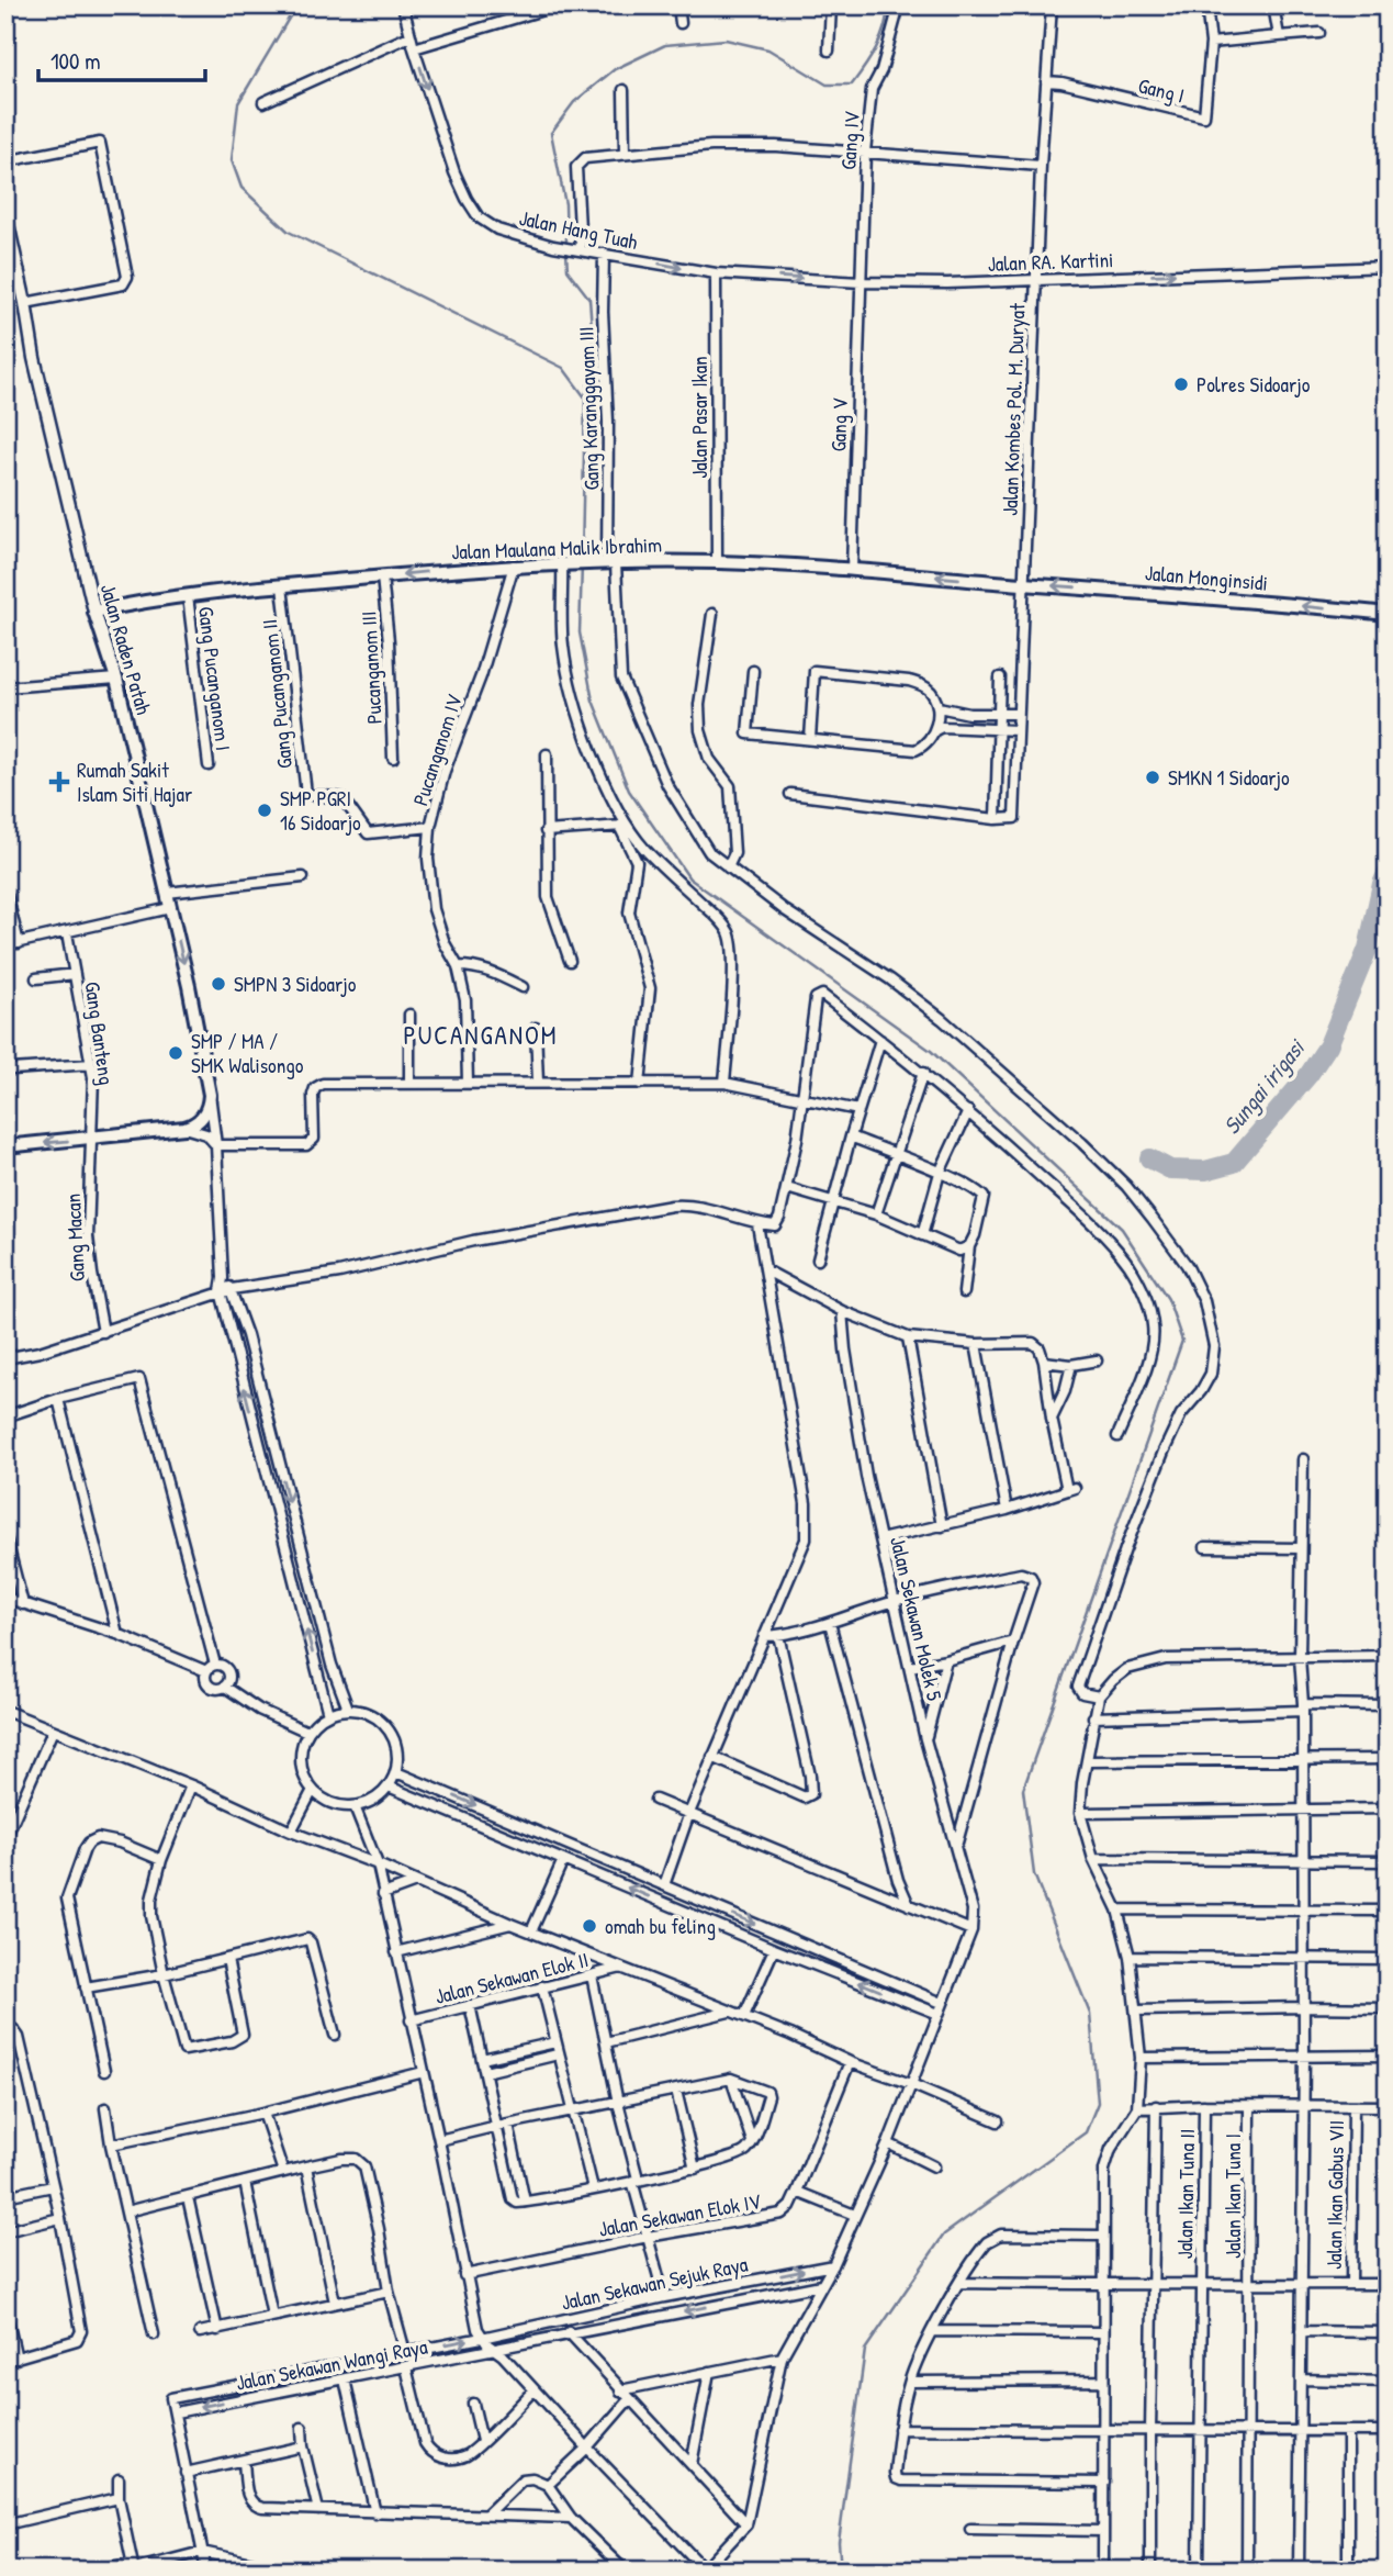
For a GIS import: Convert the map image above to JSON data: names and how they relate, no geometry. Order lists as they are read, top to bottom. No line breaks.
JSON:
{"streets":{"main road":["Jalan Maulana Malik Ibrahim","Jalan Monginsidi","Jalan Raden Patah"],"street":["Gang I","Gang IV","Jalan Hang Tuah","Jalan RA. Kartini","Gang Karanggayam III","Jalan Kombes Pol. M. Duryat","Jalan Pasar Ikan","Gang V","Pucanganom III","Gang Pucanganom I","Gang Pucanganom II","Pucanganom IV","Gang Banteng","Gang Macan","Jalan Sekawan Molek 5","Jalan Sekawan Elok II","Jalan Ikan Tuna II","Jalan Ikan Gabus VII","Jalan Ikan Tuna I","Jalan Sekawan Elok IV","Jalan Sekawan Sejuk Raya","Jalan Sekawan Wangi Raya"]},"crossings":[["Gang I","Jalan Kombes Pol. M. Duryat"],["Gang IV","Jalan RA. Kartini"],["Gang IV","Gang V"],["Jalan Hang Tuah","Jalan RA. Kartini"],["Jalan Hang Tuah","Gang Karanggayam III"],["Jalan Hang Tuah","Jalan Pasar Ikan"],["Jalan RA. Kartini","Jalan Kombes Pol. M. Duryat"],["Jalan RA. Kartini","Jalan Pasar Ikan"],["Jalan RA. Kartini","Gang V"],["Gang Karanggayam III","Jalan Maulana Malik Ibrahim"],["Jalan Kombes Pol. M. Duryat","Jalan Maulana Malik Ibrahim"],["Jalan Kombes Pol. M. Duryat","Jalan Monginsidi"],["Jalan Pasar Ikan","Jalan Maulana Malik Ibrahim"],["Gang V","Jalan Maulana Malik Ibrahim"],["Jalan Maulana Malik Ibrahim","Jalan Monginsidi"],["Jalan Maulana Malik Ibrahim","Jalan Raden Patah"],["Jalan Maulana Malik Ibrahim","Pucanganom III"],["Jalan Maulana Malik Ibrahim","Gang Pucanganom I"],["Jalan Maulana Malik Ibrahim","Gang Pucanganom II"],["Jalan Maulana Malik Ibrahim","Pucanganom IV"],["Gang Pucanganom II","Pucanganom IV"],["Gang Banteng","Gang Macan"],["Jalan Sekawan Sejuk Raya","Jalan Sekawan Wangi Raya"]],"one_way":["Jalan Hang Tuah","Jalan RA. Kartini","Jalan Monginsidi"],"districts":["PUCANGANOM"],"water":["Sungai irigasi"],"places":{"other":["Polres Sidoarjo","SMKN 1 Sidoarjo","SMP PGRI 16 Sidoarjo","SMPN 3 Sidoarjo","SMP / MA / SMK Walisongo","omah bu feling"],"health":["Rumah Sakit Islam Siti Hajar"]},"scale_bar":"100 m"}
